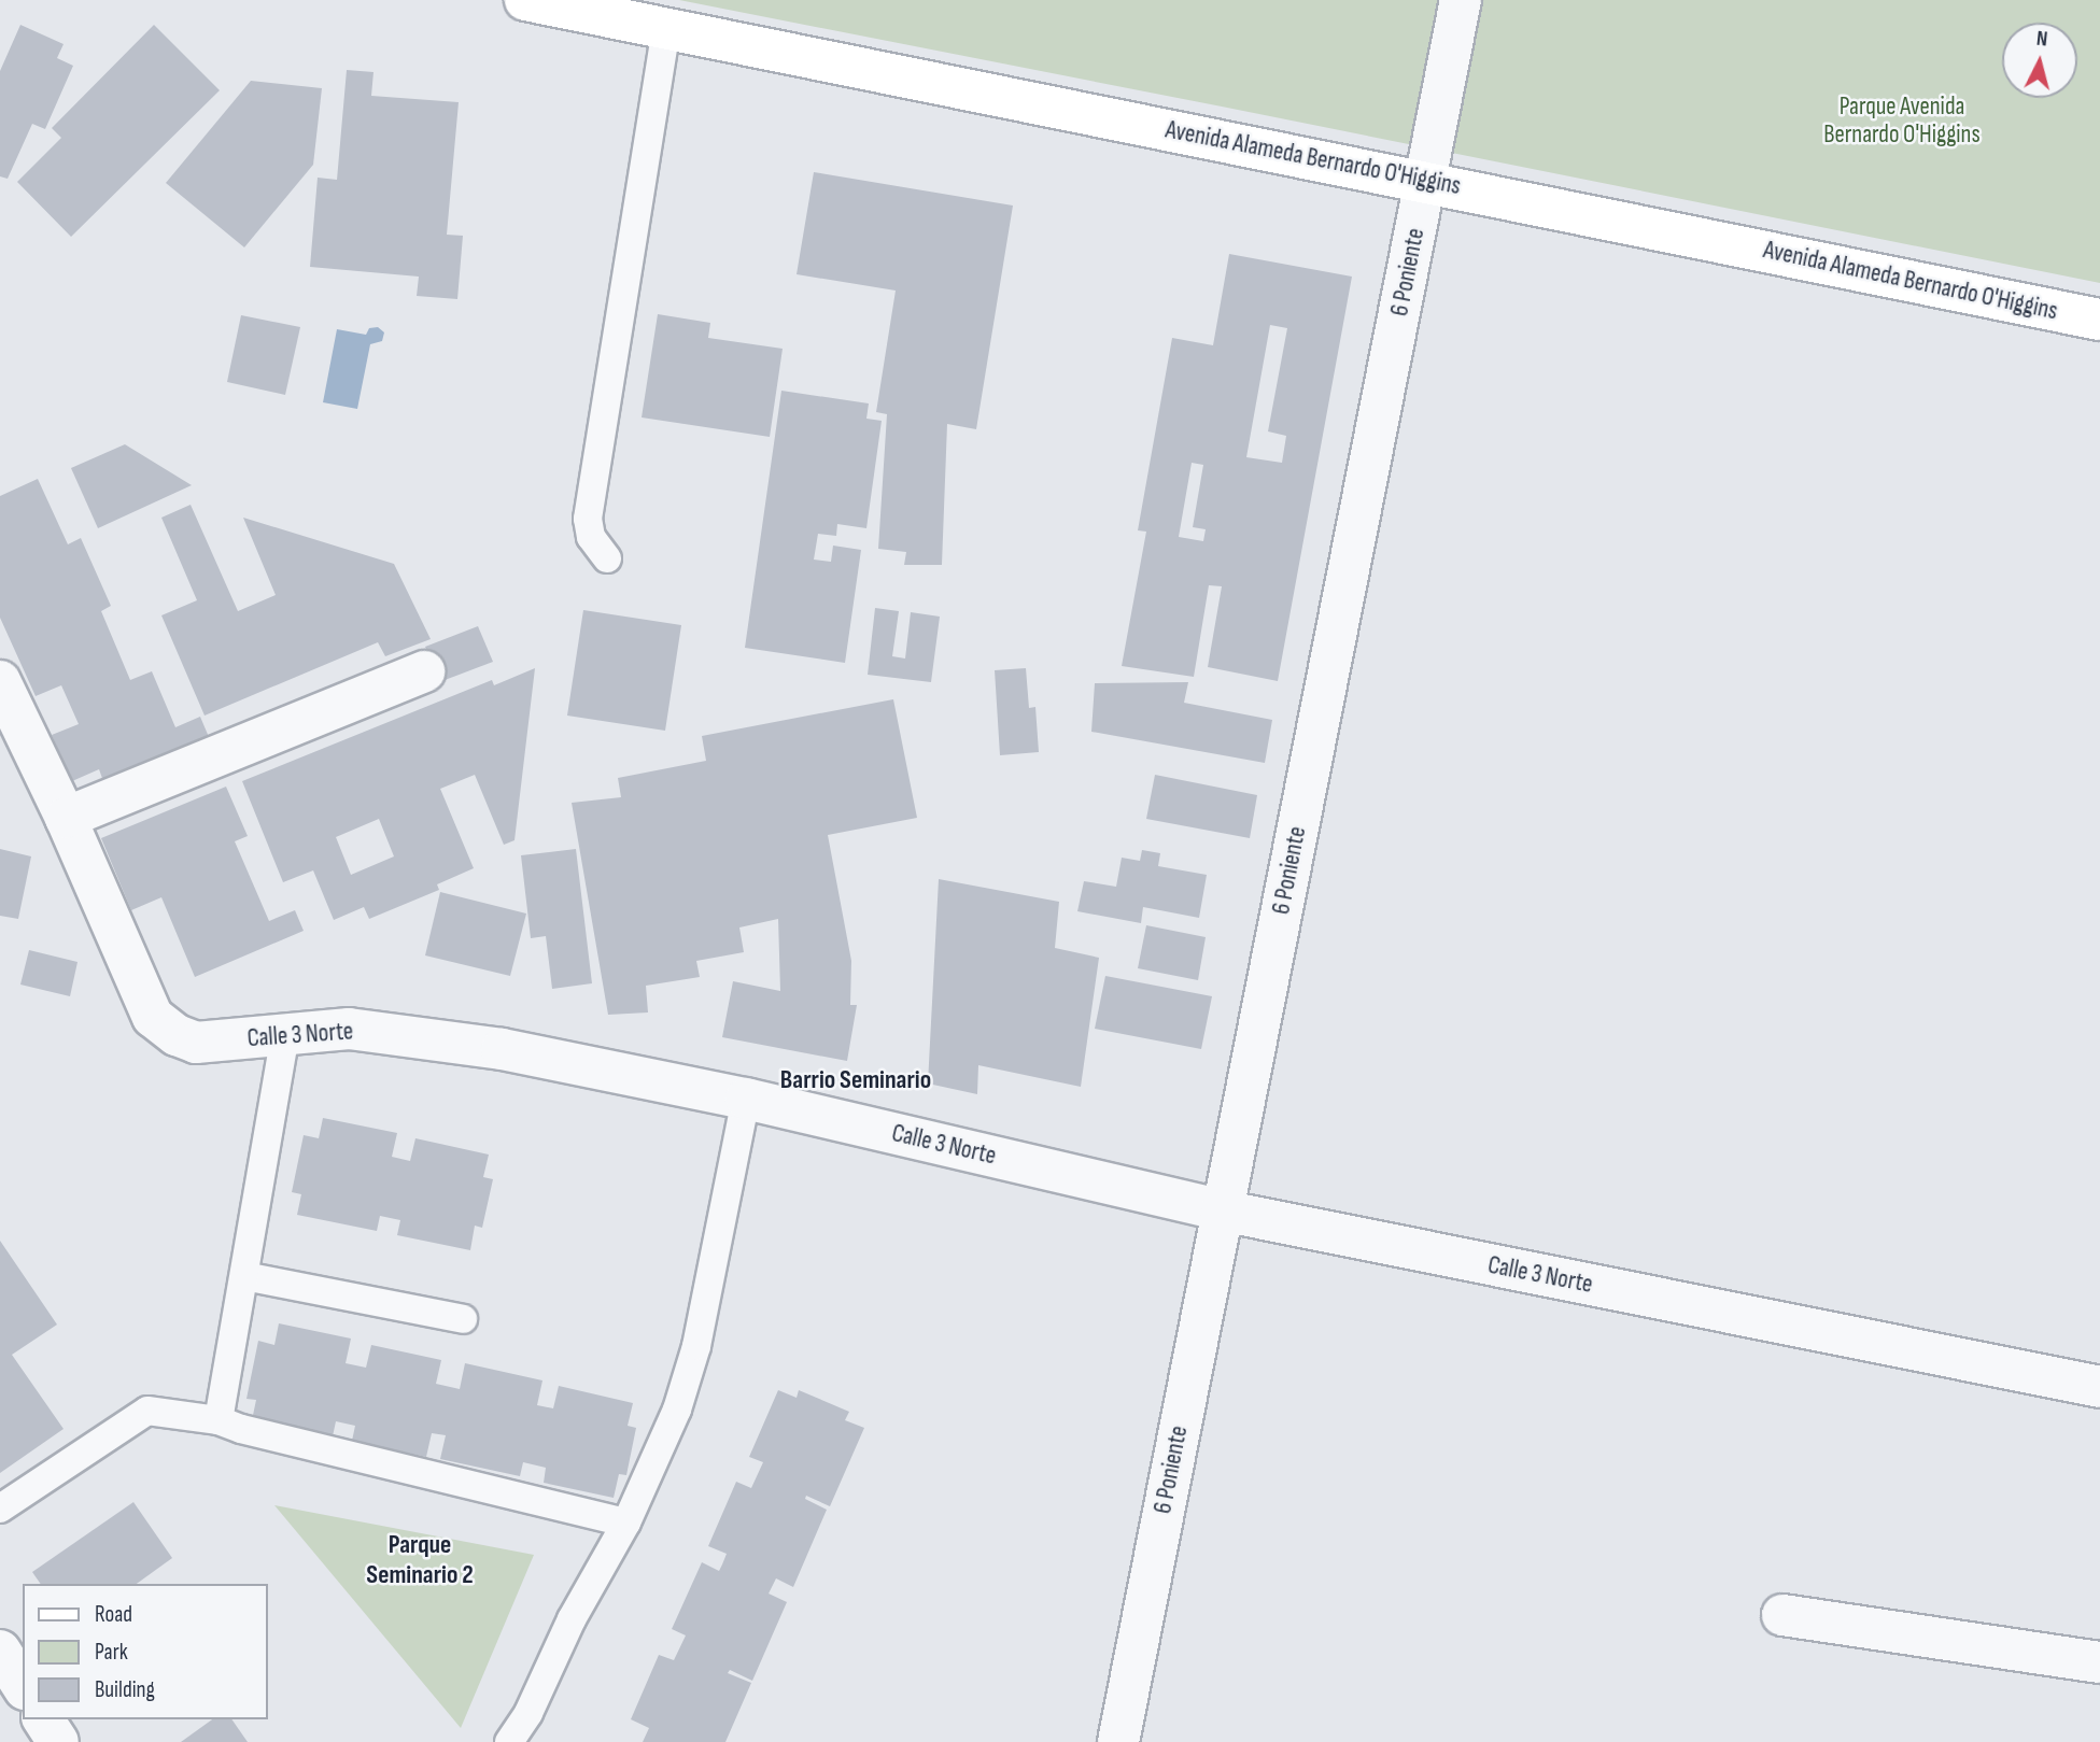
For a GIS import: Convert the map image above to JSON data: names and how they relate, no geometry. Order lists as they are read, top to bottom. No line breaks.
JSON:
{"streets":{"main road":["Avenida Alameda Bernardo O'Higgins"],"street":["6 Poniente","Calle 3 Norte"]},"crossings":[["Avenida Alameda Bernardo O'Higgins","6 Poniente"],["6 Poniente","Calle 3 Norte"]],"districts":["Barrio Seminario","Parque Seminario 2"],"parks":["Parque Avenida Bernardo O'Higgins"],"legend":["Road","Park","Building"],"north":"top"}
